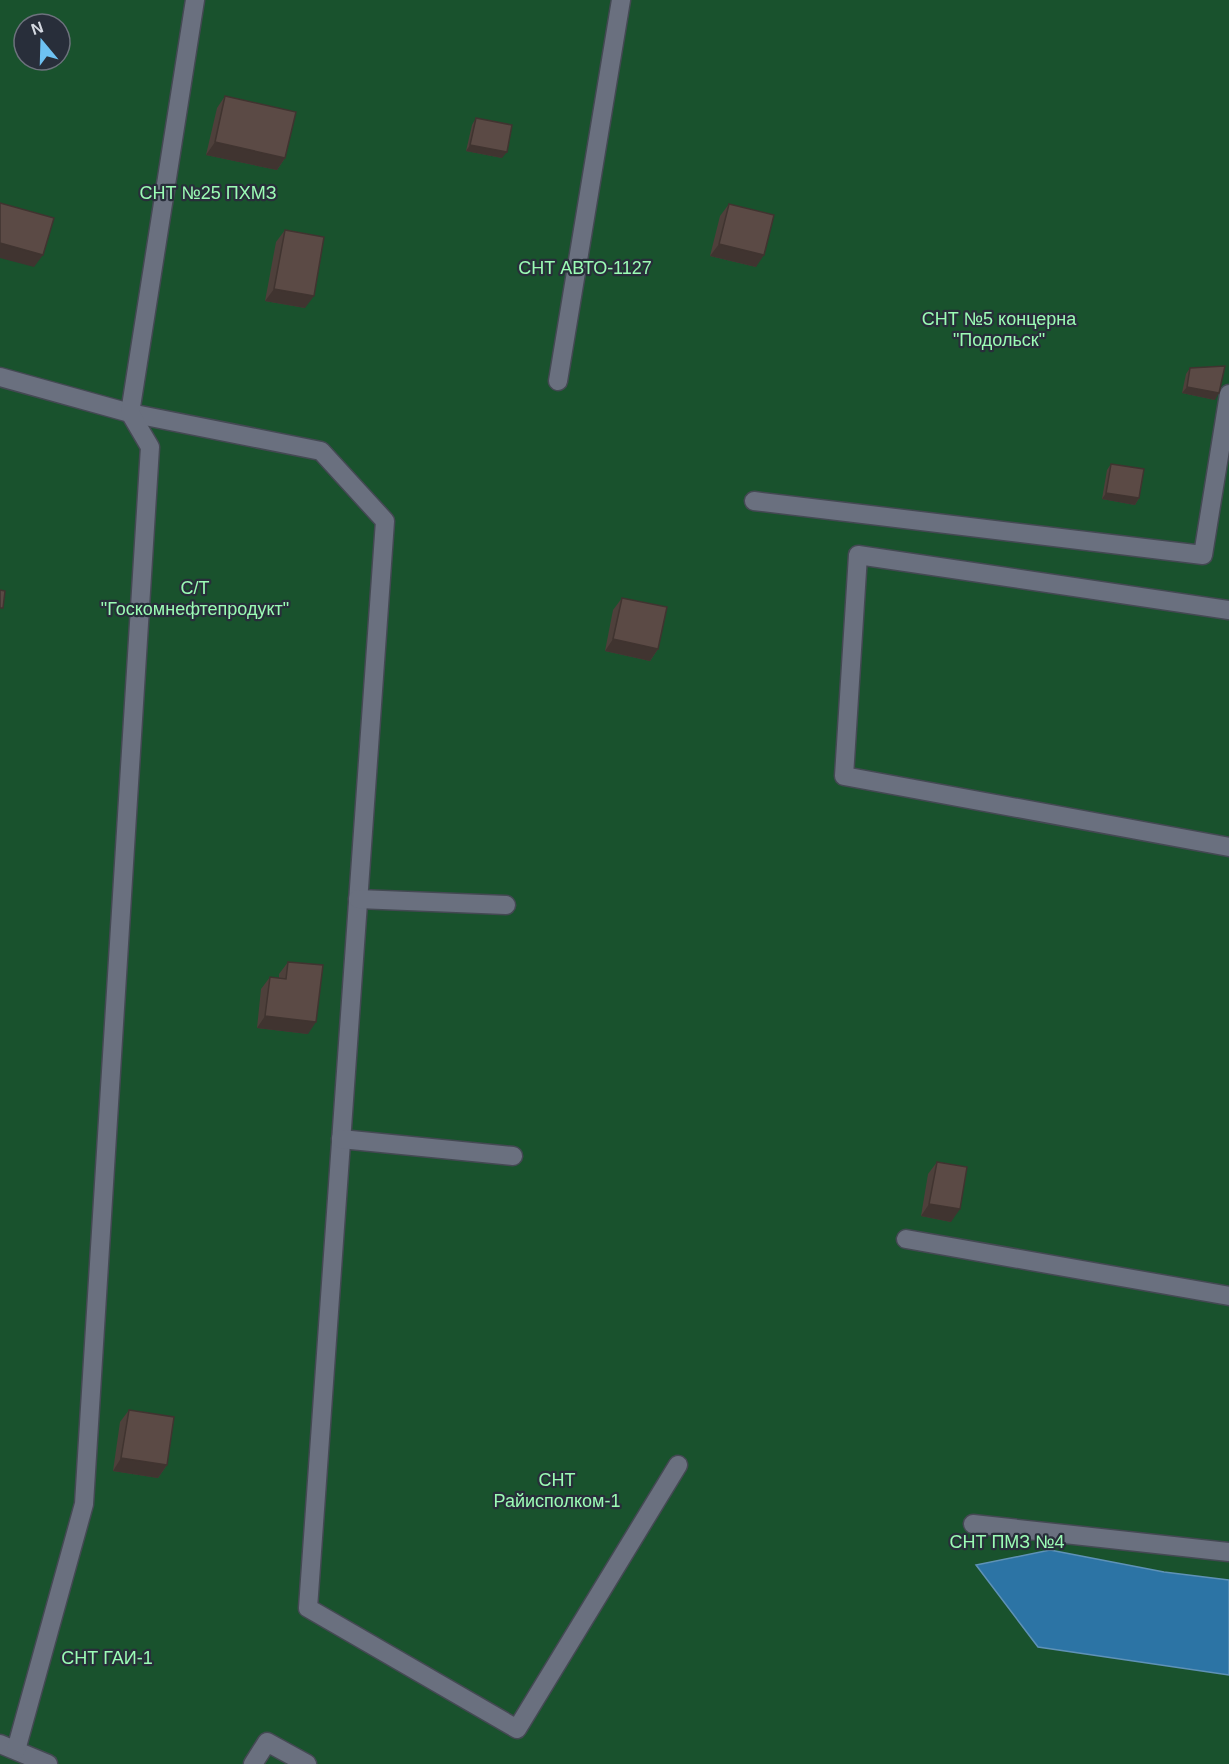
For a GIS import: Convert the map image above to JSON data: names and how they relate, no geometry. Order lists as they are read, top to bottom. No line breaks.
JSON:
{"parks":["СНТ №25 ПХМЗ","СНТ АВТО-1127","СНТ №5 концерна \"Подольск\"","С/Т \"Госкомнефтепродукт\"","СНТ Райисполком-1","СНТ ПМЗ №4","СНТ ГАИ-1"],"north":"top"}
